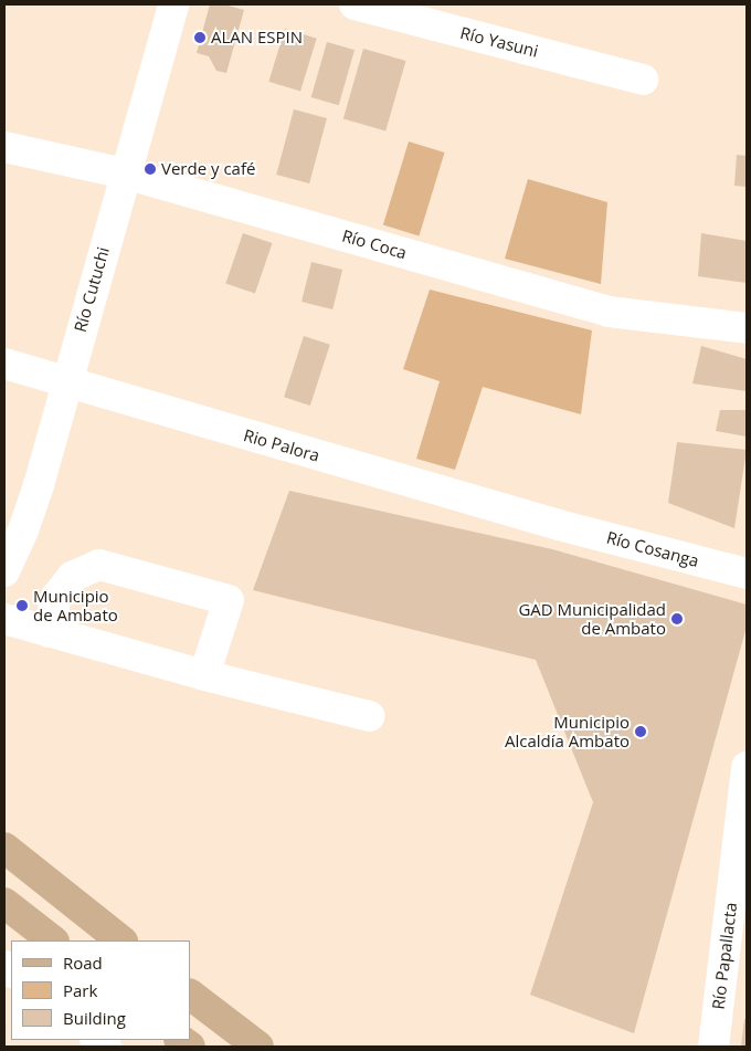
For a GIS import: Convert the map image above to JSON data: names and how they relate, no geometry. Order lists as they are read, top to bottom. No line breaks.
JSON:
{"streets":{"street":["Río Yasuni","Río Coca","Río Cutuchi","Rio Palora","Río Cosanga","Río Papallacta"]},"crossings":[["Río Coca","Río Cutuchi"],["Río Cutuchi","Rio Palora"],["Rio Palora","Río Cosanga"]],"places":["ALAN ESPIN","Verde y café","Municipio de Ambato","GAD Municipalidad de Ambato","Municipio Alcaldía Ambato"],"legend":["Road","Park","Building"]}
